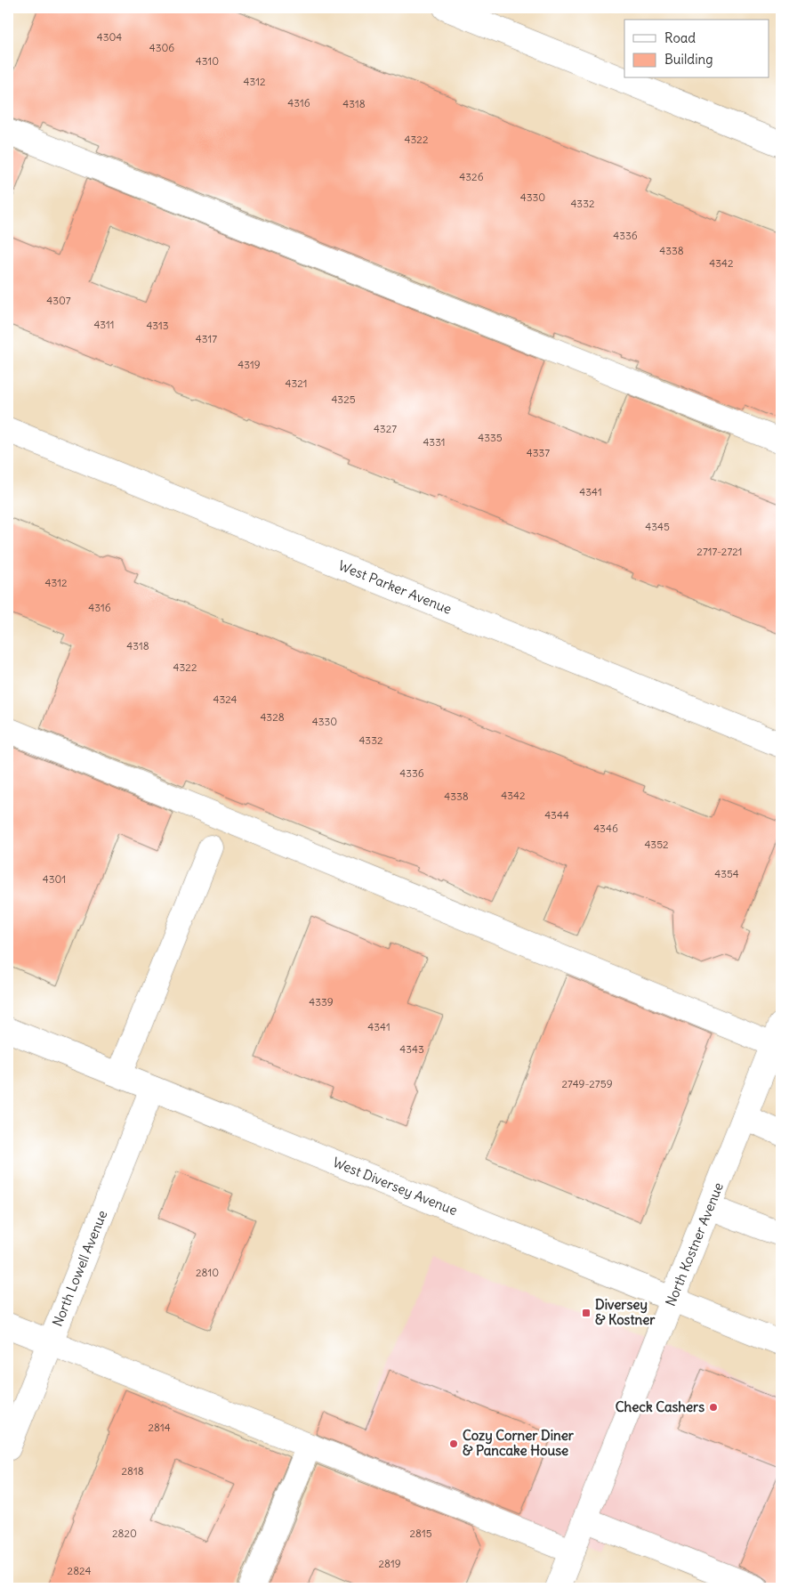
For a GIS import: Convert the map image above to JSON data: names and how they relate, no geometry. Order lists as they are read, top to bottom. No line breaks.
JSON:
{"streets":{"street":["West Parker Avenue","West Diversey Avenue","North Kostner Avenue","North Lowell Avenue"]},"crossings":[["West Diversey Avenue","North Kostner Avenue"],["West Diversey Avenue","North Lowell Avenue"]],"places":{"transit":["Diversey & Kostner"],"other":["Check Cashers","Cozy Corner Diner & Pancake House"]},"house_numbers":["4304","4306","4310","4312","4316","4318","4322","4326","4330","4332","4336","4338","4342","4307","4311","4313","4317","4319","4321","4325","4327","4335","4331","4337","4341","4345","2717-2721","4312","4316","4318","4322","4324","4328","4330","4332","4336","4342","4338","4344","4346","4352","4354","4301","4339","4341","4343","2749-2759","2810","2814","2818","2820","2815","2819","2824"],"legend":["Road","Building"]}
